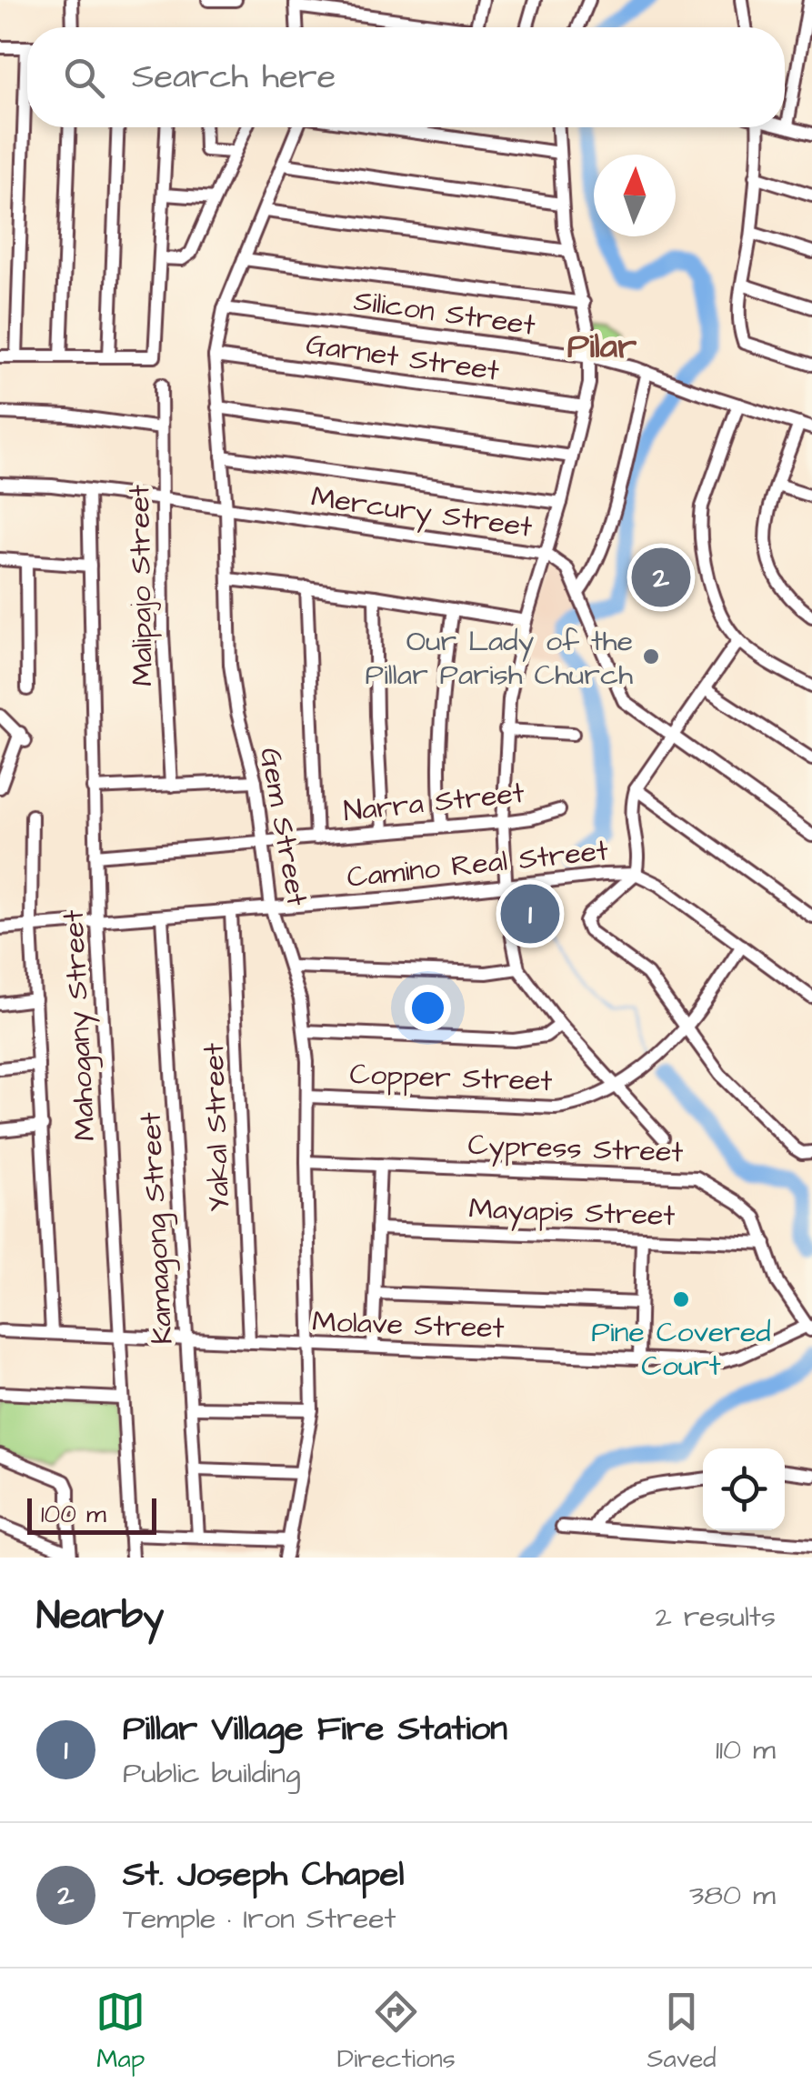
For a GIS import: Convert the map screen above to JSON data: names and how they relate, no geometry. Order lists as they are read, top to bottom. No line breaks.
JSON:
{"streets":{"street":["Silicon Street","Garnet Street","Mercury Street","Malipajo Street","Narra Street","Gem Street","Camino Real Street","Mahogany Street","Copper Street","Yakal Street","Cypress Street","Mayapis Street","Kamagong Street","Molave Street"]},"crossings":[["Silicon Street","Gem Street"],["Garnet Street","Gem Street"],["Mercury Street","Malipajo Street"],["Mercury Street","Gem Street"],["Mercury Street","Mahogany Street"],["Narra Street","Gem Street"],["Narra Street","Mahogany Street"],["Gem Street","Camino Real Street"],["Gem Street","Copper Street"],["Gem Street","Cypress Street"],["Gem Street","Molave Street"],["Camino Real Street","Mahogany Street"],["Camino Real Street","Copper Street"],["Camino Real Street","Yakal Street"],["Camino Real Street","Kamagong Street"],["Mahogany Street","Molave Street"],["Yakal Street","Molave Street"],["Cypress Street","Mayapis Street"],["Cypress Street","Molave Street"],["Kamagong Street","Molave Street"]],"districts":["Pilar"],"places":["Our Lady of the Pillar Parish Church","Pine Covered Court"],"scale_bar":"100 m","north":"top","page":{"search":"Search here","pins":["2","1"],"scale":"100 m","heading":["Nearby","2 results"],"list":[{"mark":"1","name":"Pillar Village Fire Station","note":"Public building","value":"110 m"},{"mark":"2","name":"St. Joseph Chapel","note":"Temple · Iron Street","value":"380 m"}],"nav":["Map","Directions","Saved"]}}
